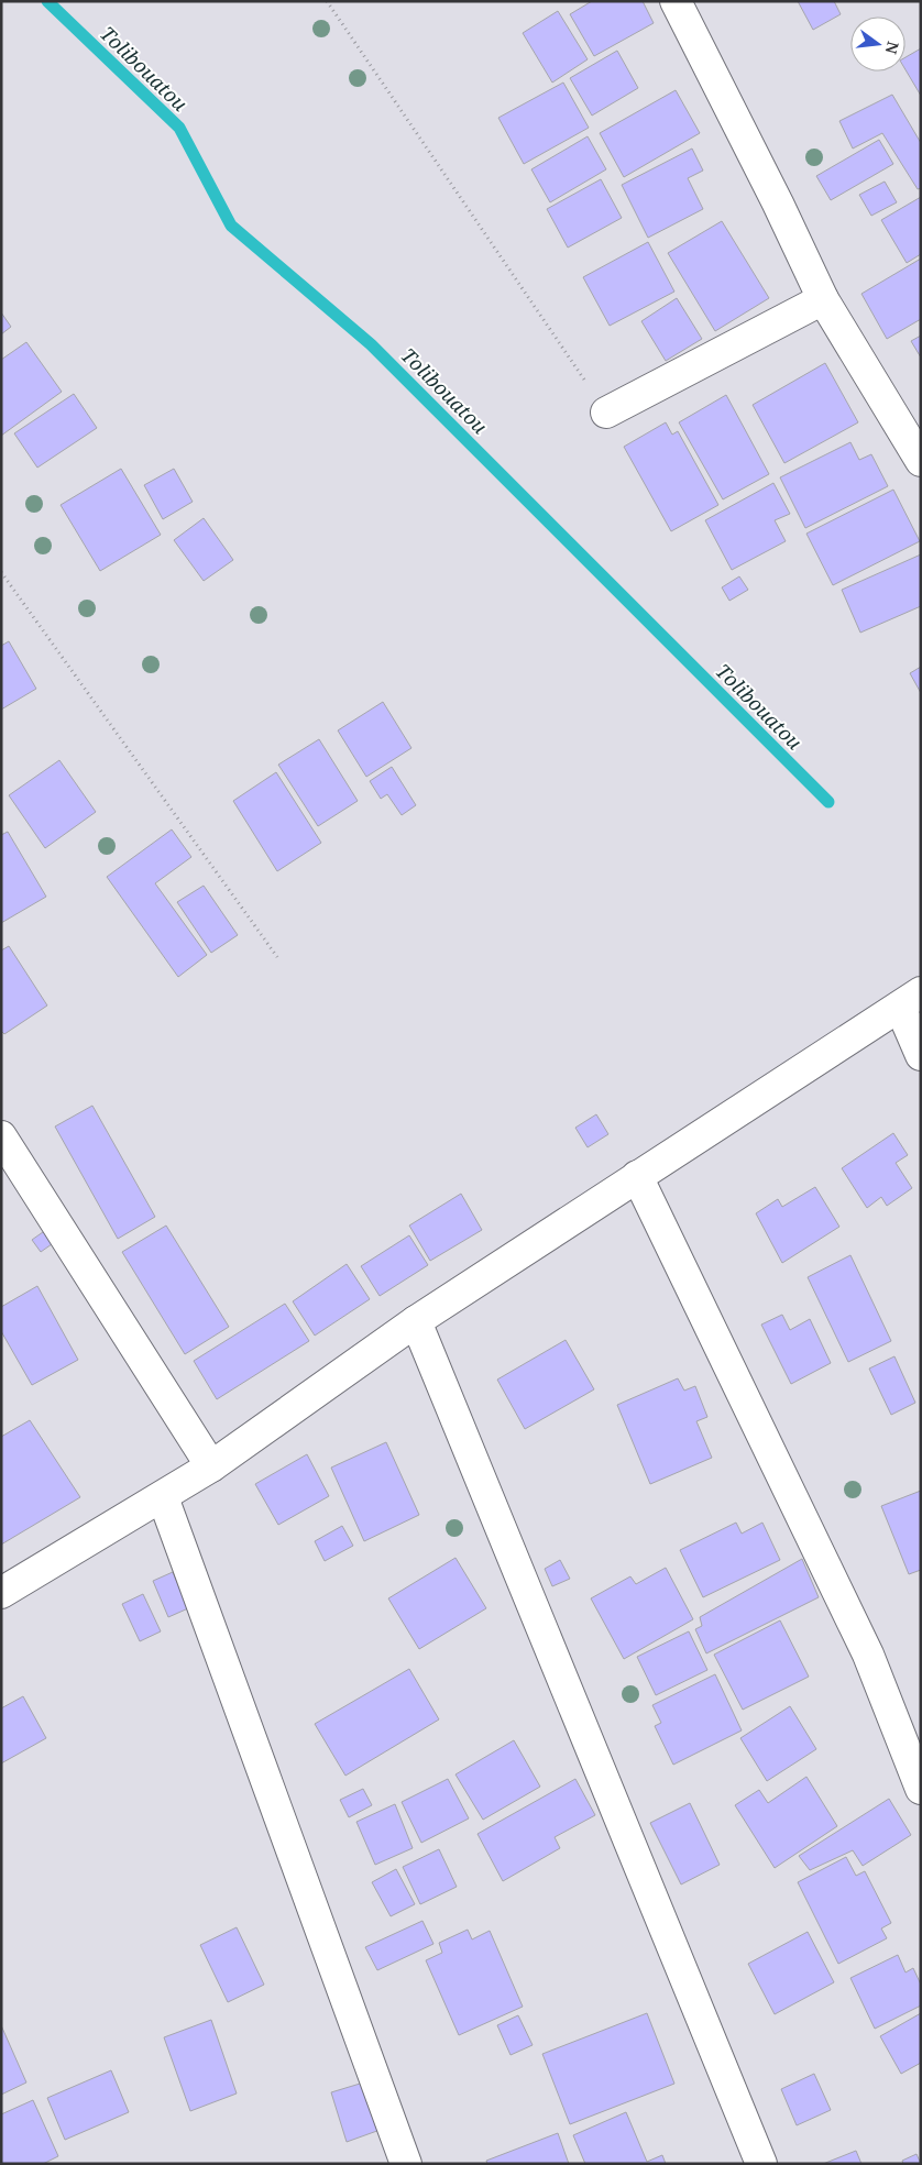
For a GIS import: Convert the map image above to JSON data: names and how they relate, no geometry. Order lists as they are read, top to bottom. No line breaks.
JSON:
{"water":["Tolibouatou"],"north":"right"}
